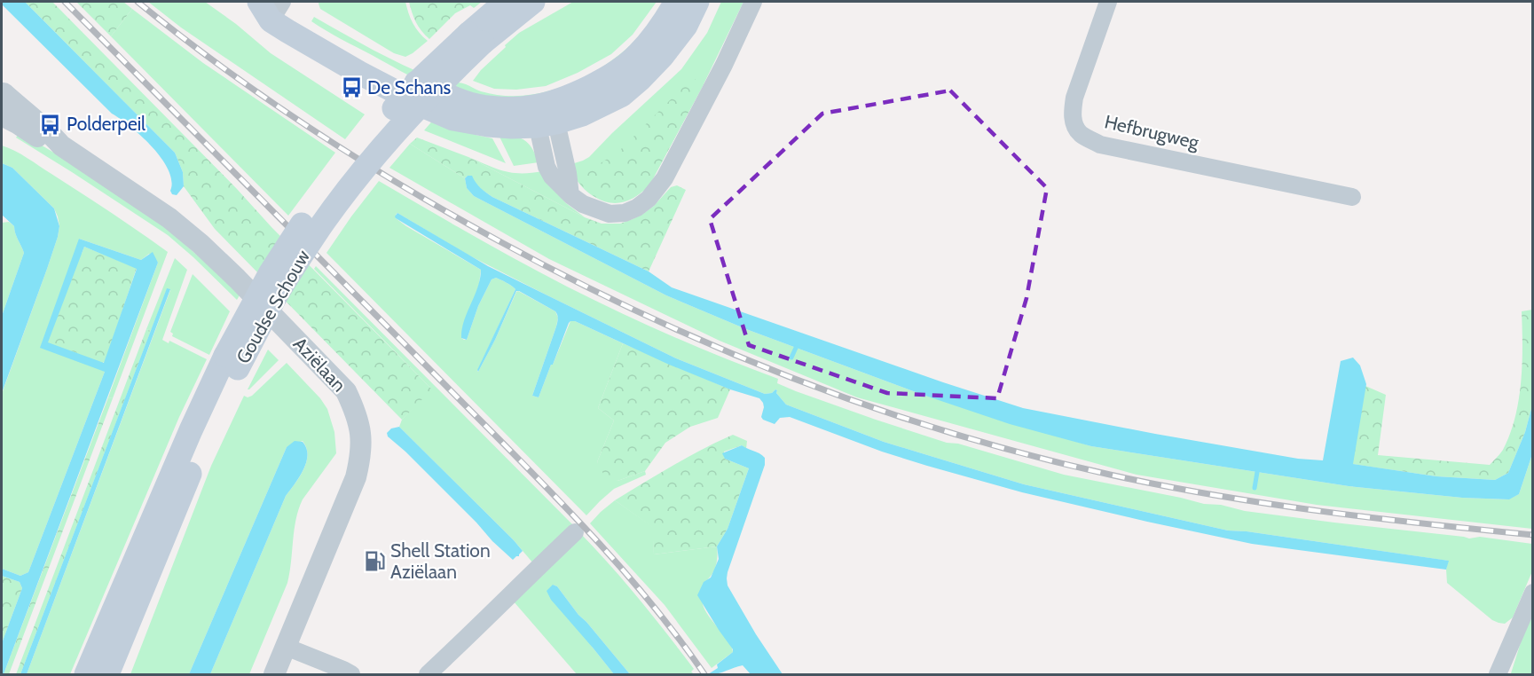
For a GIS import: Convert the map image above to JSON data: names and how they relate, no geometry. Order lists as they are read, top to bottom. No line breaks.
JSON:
{"streets":{"main road":["Goudse Schouw"],"street":["Hefbrugweg","Aziëlaan"]},"places":{"bus stop":["De Schans","Polderpeil"],"fuel station":["Shell Station Aziëlaan"]}}
